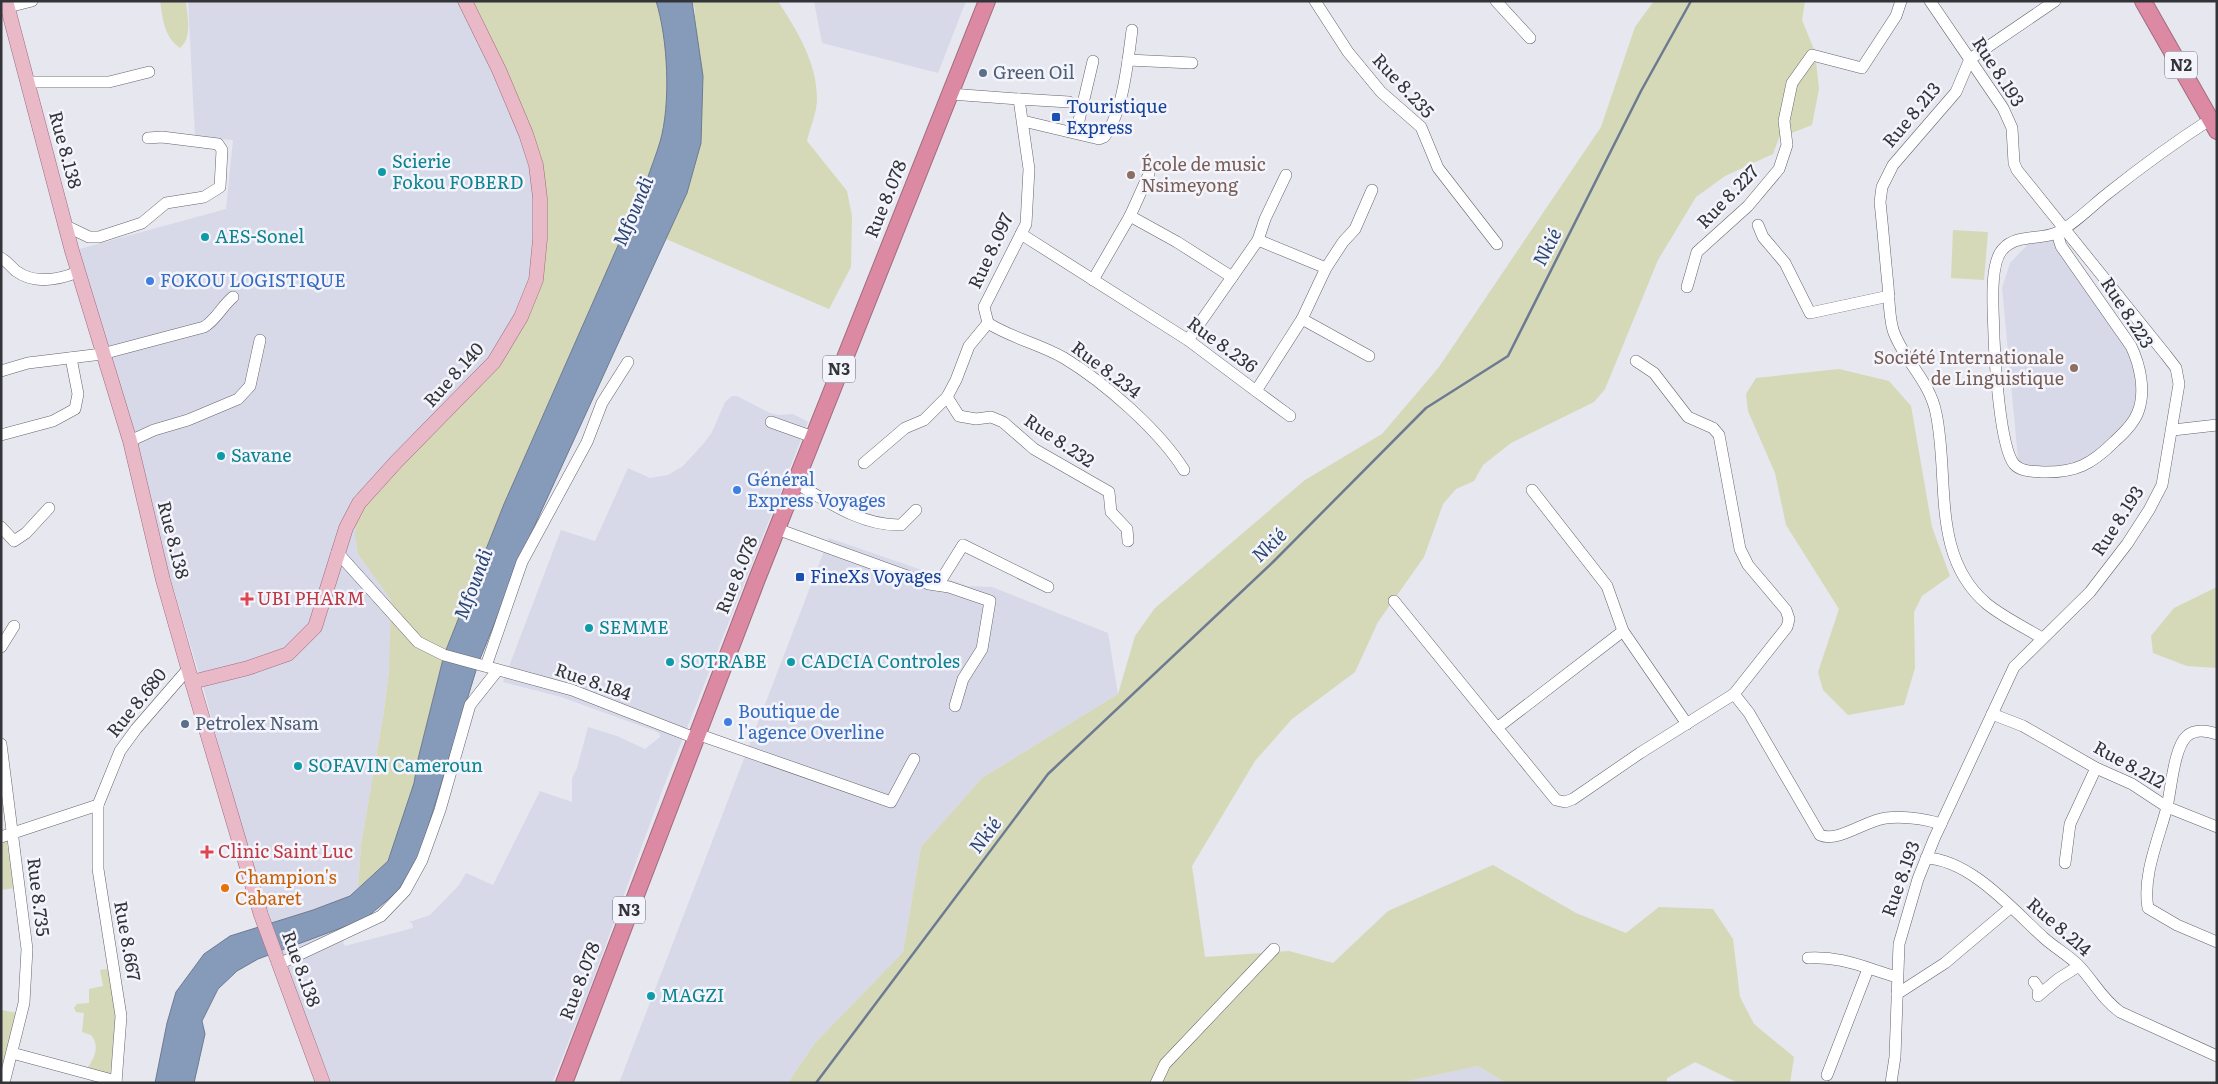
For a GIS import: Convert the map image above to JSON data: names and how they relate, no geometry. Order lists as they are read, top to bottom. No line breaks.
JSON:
{"streets":{"highway":["N2","Rue 8.078","N3"],"main road":["Rue 8.138","Rue 8.140"],"street":["Rue 8.193","Rue 8.235","Rue 8.213","Rue 8.227","Rue 8.097","Rue 8.223","Rue 8.236","Rue 8.234","Rue 8.232","Rue 8.184","Rue 8.680","Rue 8.212","Rue 8.735","Rue 8.214","Rue 8.667"]},"crossings":[["N2","Rue 8.223"],["Rue 8.193","Rue 8.213"],["Rue 8.193","Rue 8.223"],["Rue 8.193","Rue 8.212"],["Rue 8.193","Rue 8.214"],["Rue 8.138","Rue 8.140"],["Rue 8.138","Rue 8.680"],["Rue 8.078","Rue 8.184"],["Rue 8.097","Rue 8.236"],["Rue 8.097","Rue 8.234"],["Rue 8.140","Rue 8.184"],["Rue 8.680","Rue 8.667"]],"water":["Mfoundi","Nkié"],"places":{"other":["Green Oil","Scierie Fokou FOBERD","École de music Nsimeyong","AES-Sonel","FOKOU LOGISTIQUE","Société Internationale de Linguistique","Savane","Général Express Voyages","SEMME","SOTRABE","CADCIA Controles","Boutique de l'agence Overline","Petrolex Nsam","SOFAVIN Cameroun","Champion's Cabaret","MAGZI"],"transit":["Touristique Express","FineXs Voyages"],"health":["UBI PHARM","Clinic Saint Luc"]}}
